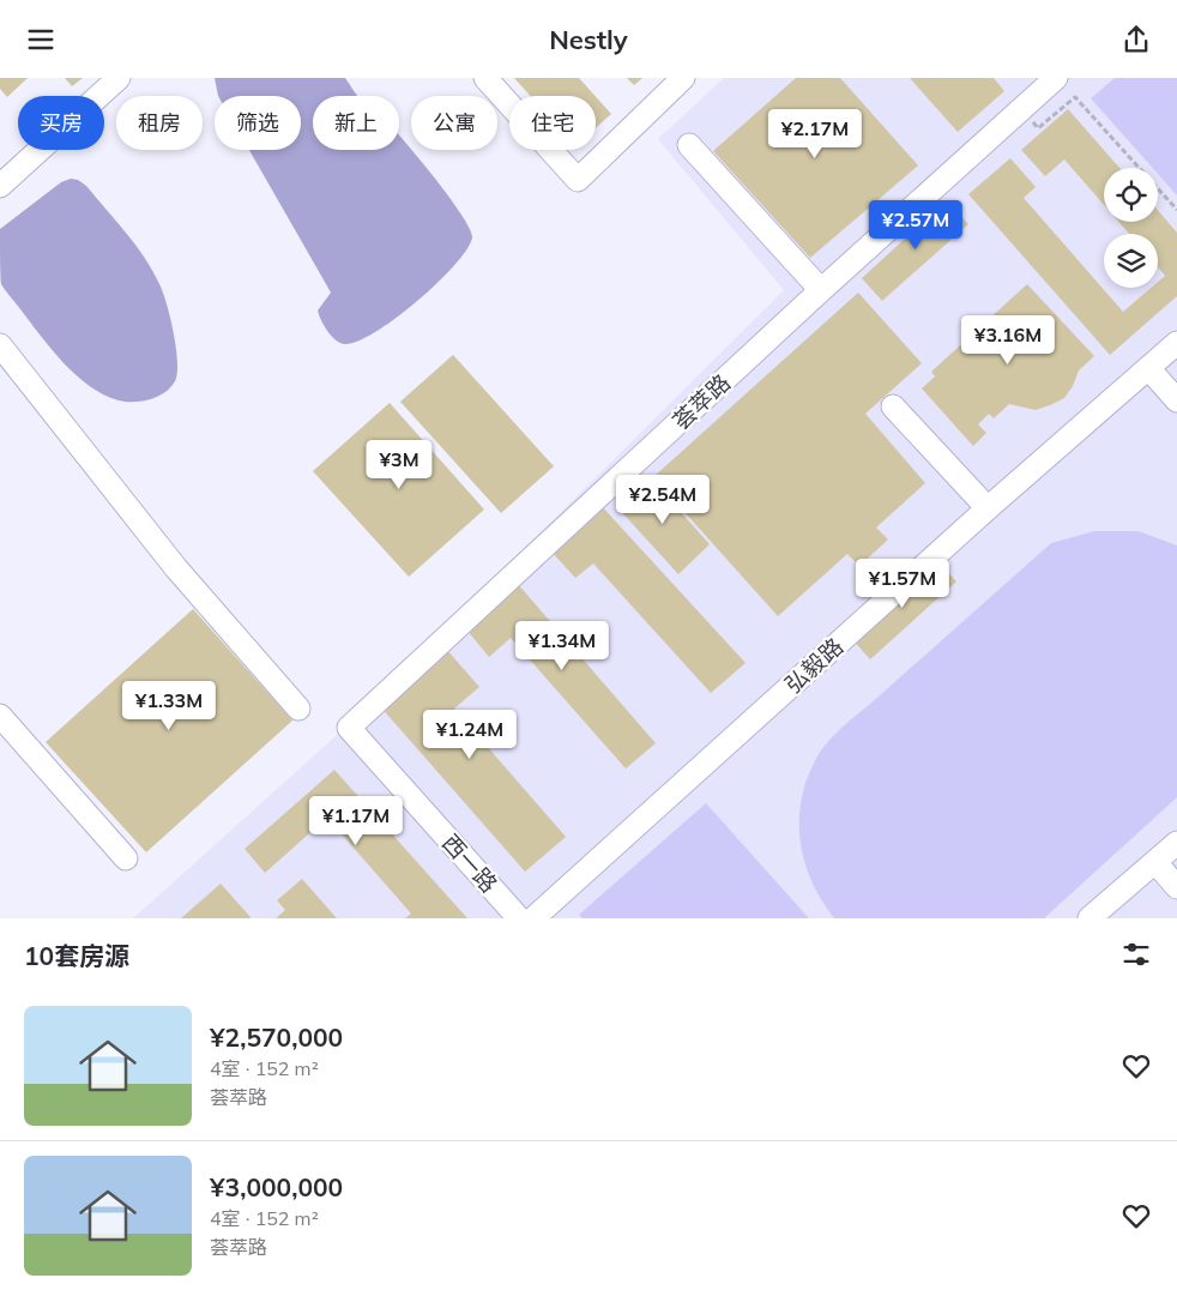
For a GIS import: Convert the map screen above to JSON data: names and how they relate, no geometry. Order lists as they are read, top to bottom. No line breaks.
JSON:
{"streets":{"street":["荟萃路","弘毅路","西一路"]},"crossings":[["荟萃路","西一路"]],"page":{"header":"Nestly","chip":["买房","租房","筛选","新上","公寓","住宅"],"price":["¥2.17M","¥2.57M","¥3.16M","¥3M","¥2.54M","¥1.57M","¥1.34M","¥1.33M","¥1.24M","¥1.17M"],"heading":"10套房源","list":[{"name":"¥2,570,000","note":"4室 · 152 m² · 荟萃路"},{"name":"¥3,000,000","note":"4室 · 152 m² · 荟萃路"}]}}
